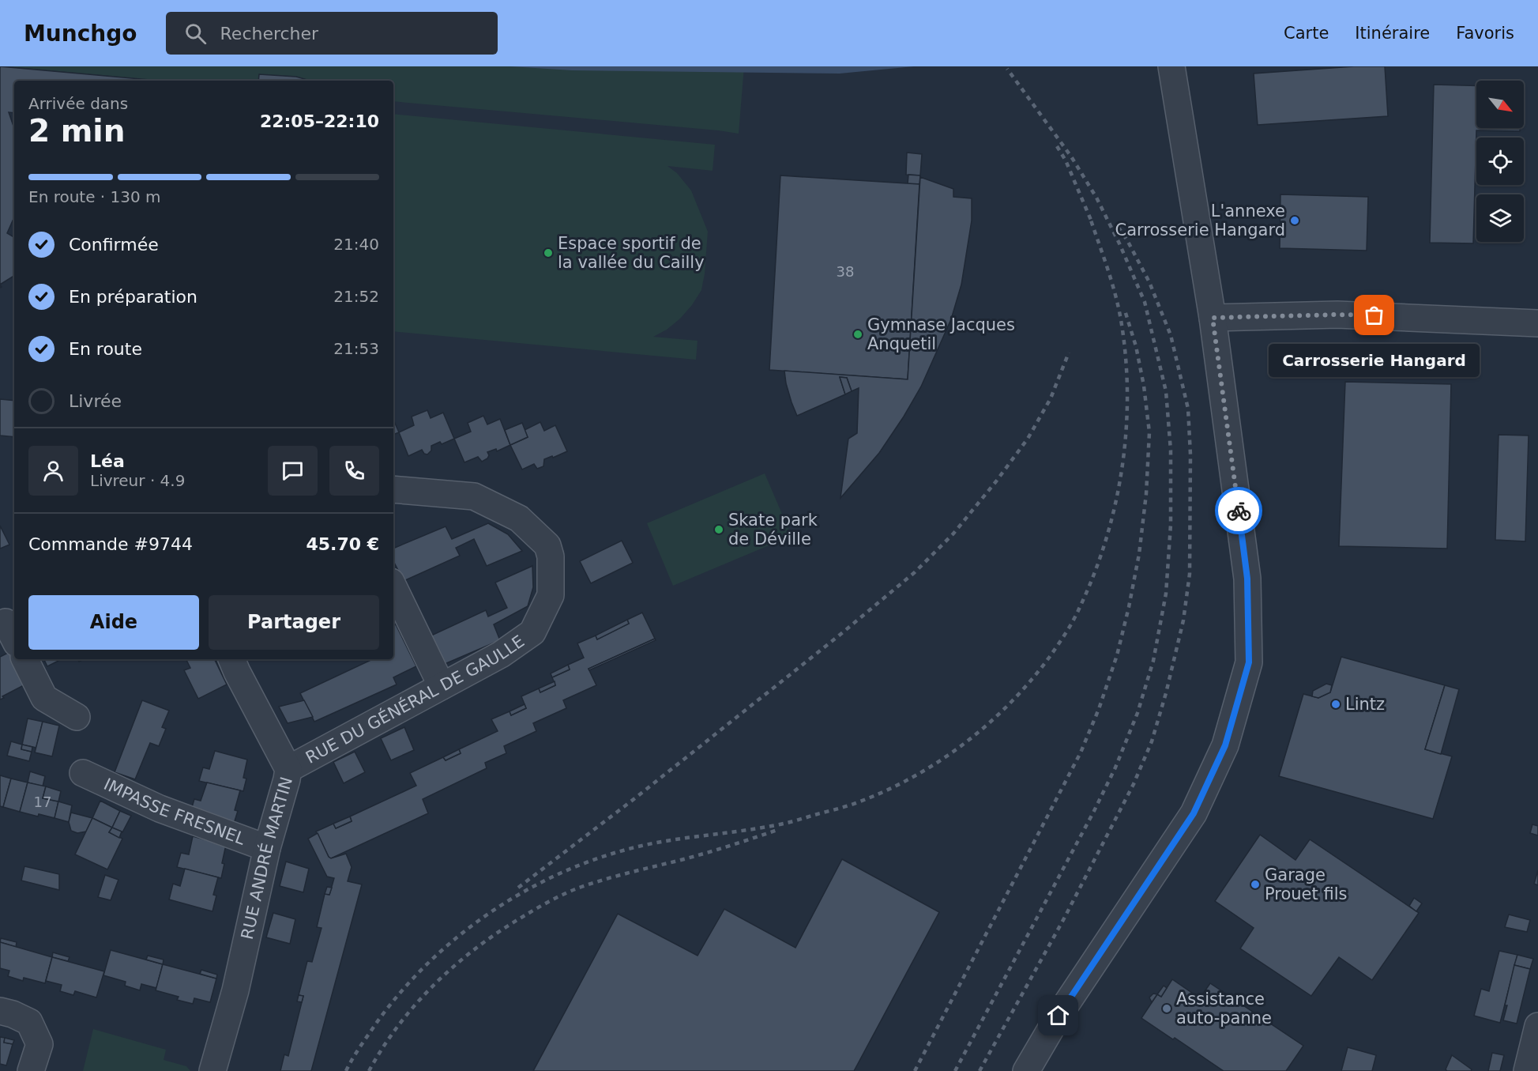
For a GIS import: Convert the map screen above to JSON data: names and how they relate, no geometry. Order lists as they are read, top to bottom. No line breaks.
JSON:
{"streets":{"street":["RUE DU GÉNÉRAL DE GAULLE","IMPASSE FRESNEL","RUE ANDRÉ MARTIN"]},"crossings":[["RUE DU GÉNÉRAL DE GAULLE","RUE ANDRÉ MARTIN"],["IMPASSE FRESNEL","RUE ANDRÉ MARTIN"]],"places":["L'annexe Carrosserie Hangard","Espace sportif de la vallée du Cailly","Carrosserie Hangard","Gymnase Jacques Anquetil","Skate park de Déville","Lintz","Garage Prouet fils","Assistance auto-panne"],"house_numbers":["38","17"],"north":"bottom right","page":{"header":"Munchgo","search":"Rechercher","nav":["Carte","Itinéraire","Favoris"],"heading":["2 min","Arrivée dans","22:05–22:10"],"panel":["Léa","Livreur · 4.9","Commande #9744","45.70 €"],"bar":"En route · 130 m","list":[["Confirmée","21:40"],["En préparation","21:52"],["En route","21:53"],"Livrée"],"bubble":"Carrosserie Hangard","buttons":["Aide","Partager"]}}
